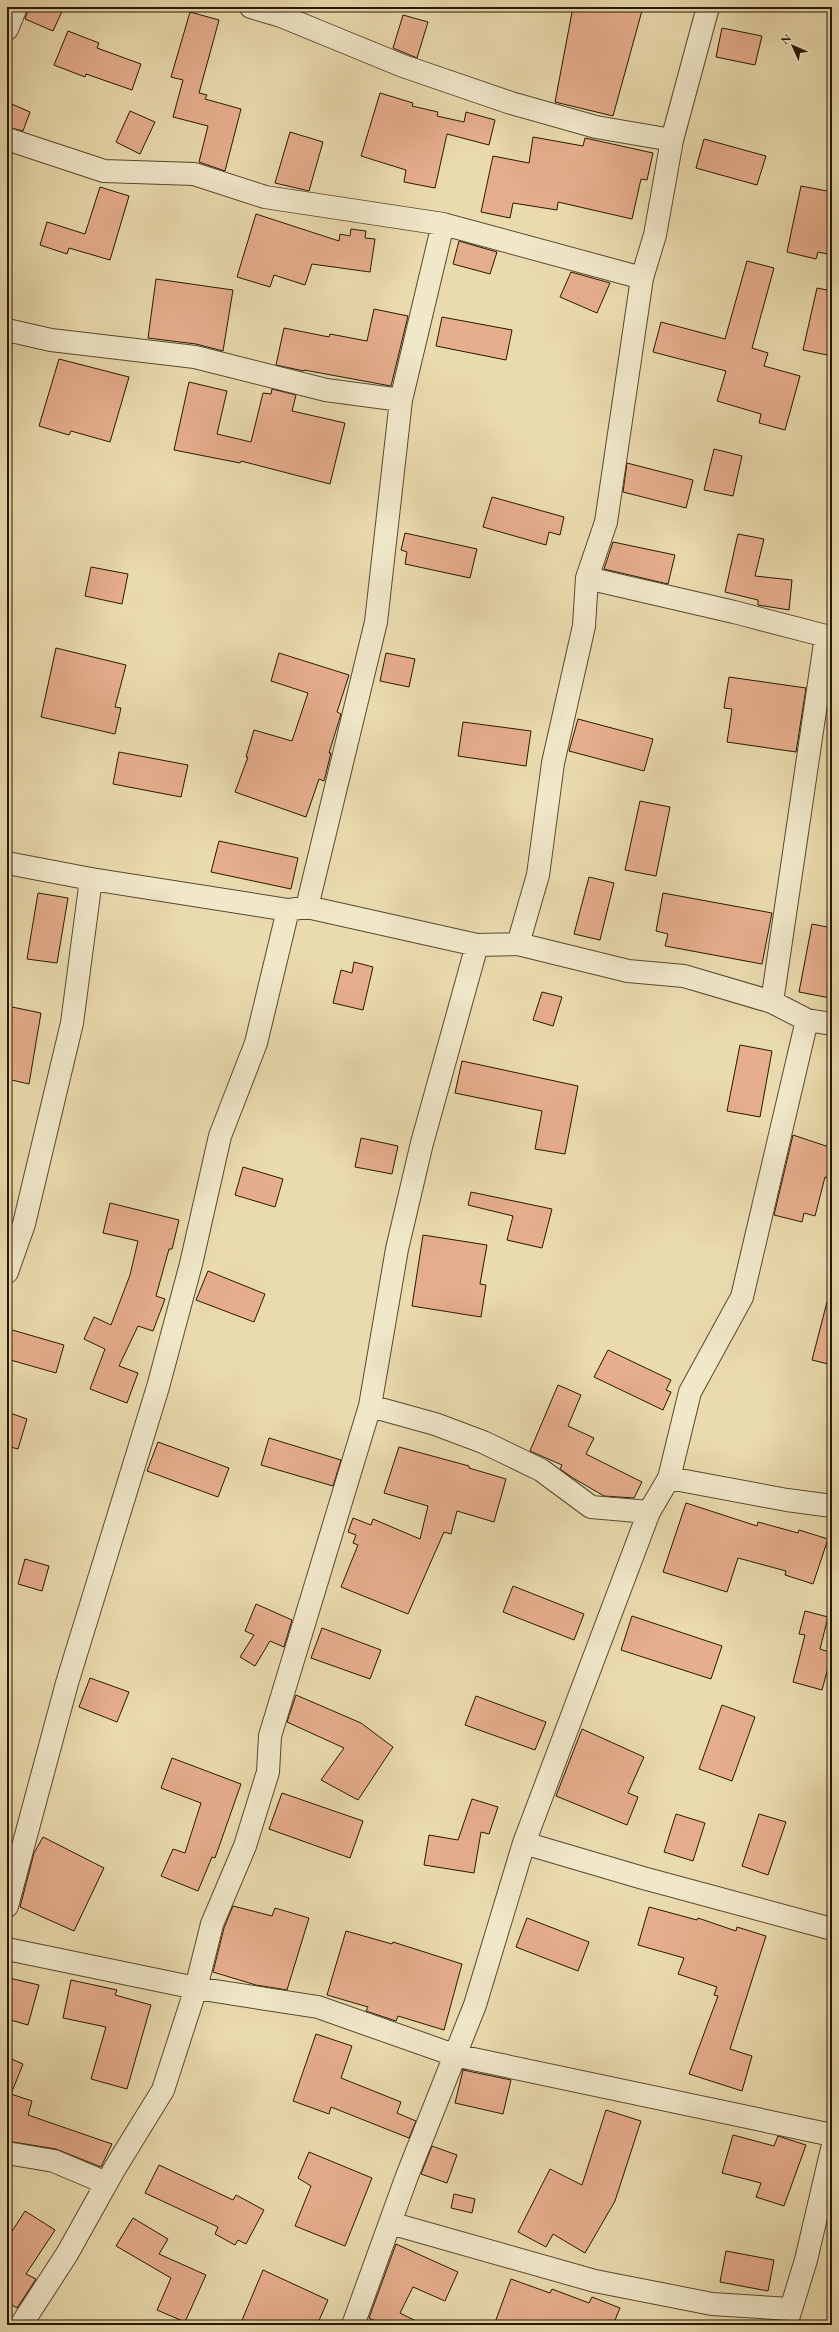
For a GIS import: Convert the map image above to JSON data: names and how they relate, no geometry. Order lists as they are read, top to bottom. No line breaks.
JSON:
{"north":"top left"}
